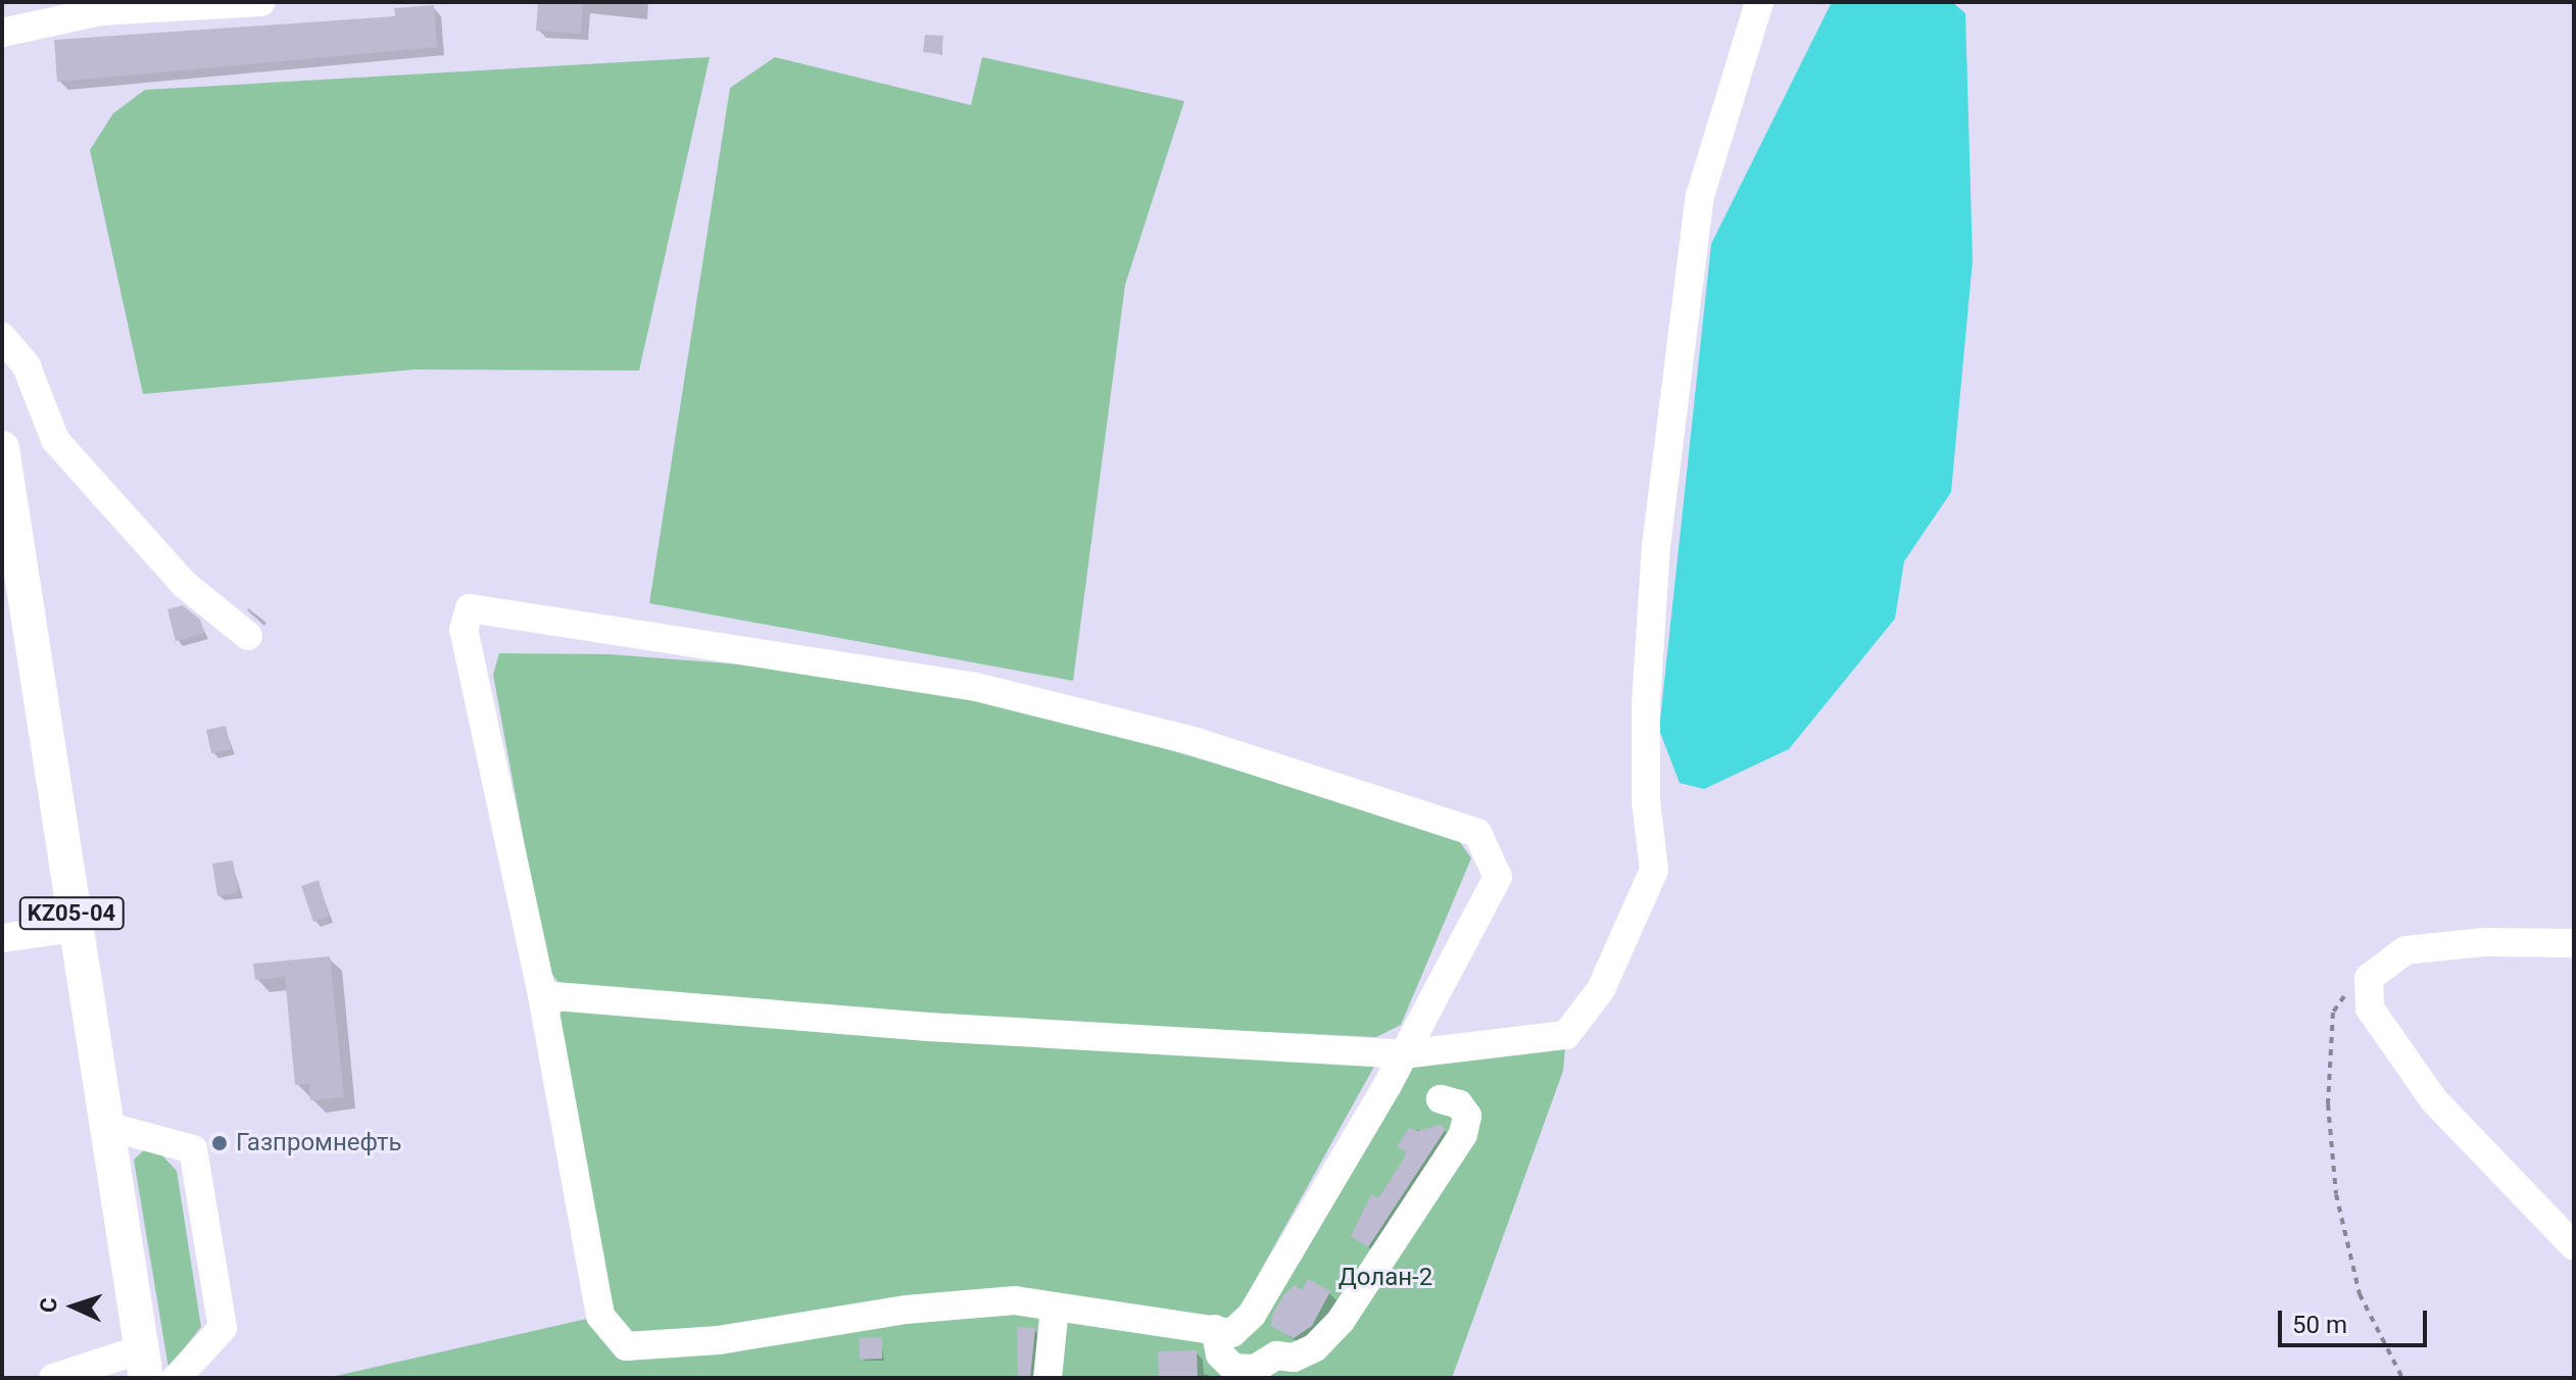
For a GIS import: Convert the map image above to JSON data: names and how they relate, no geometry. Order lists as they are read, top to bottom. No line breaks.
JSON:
{"streets":{"main road":["KZ05-04"]},"parks":["Долан-2"],"places":["Газпромнефть"],"scale_bar":"50 m","north":"left"}
